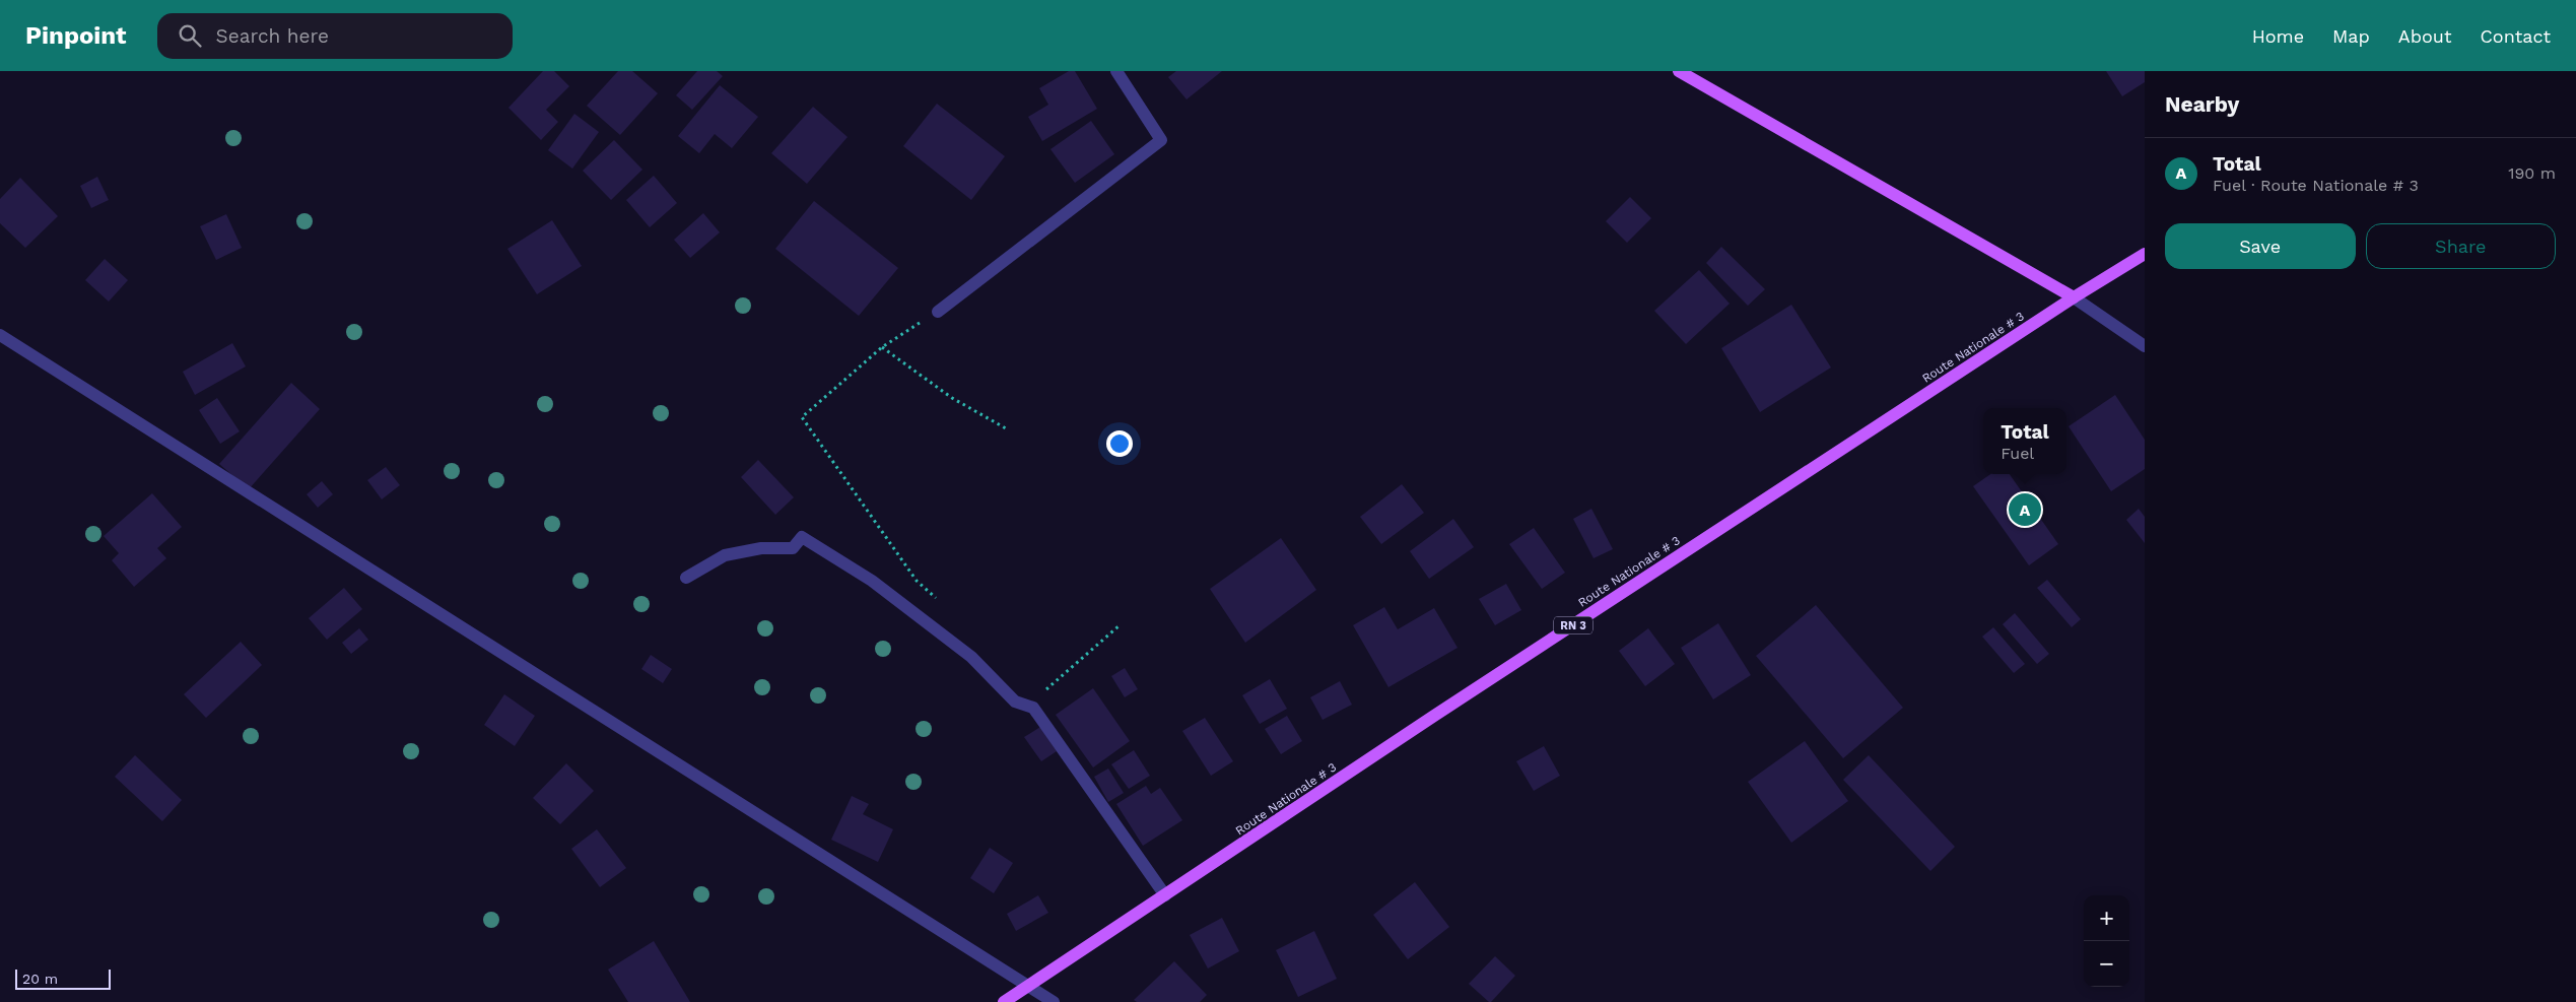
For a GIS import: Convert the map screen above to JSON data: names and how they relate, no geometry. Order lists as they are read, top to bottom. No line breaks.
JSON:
{"streets":{"main road":["Route Nationale # 3","RN 3"]},"scale_bar":"20 m","page":{"header":"Pinpoint","search":"Search here","nav":["Home","Map","About","Contact"],"heading":"Nearby","list":[{"mark":"A","name":"Total","note":"Fuel · Route Nationale # 3","value":"190 m"}],"buttons":["Save","Share"],"popup":["Total","Fuel"],"pins":"A","map_buttons":["+","−"],"scale":"20 m"}}
